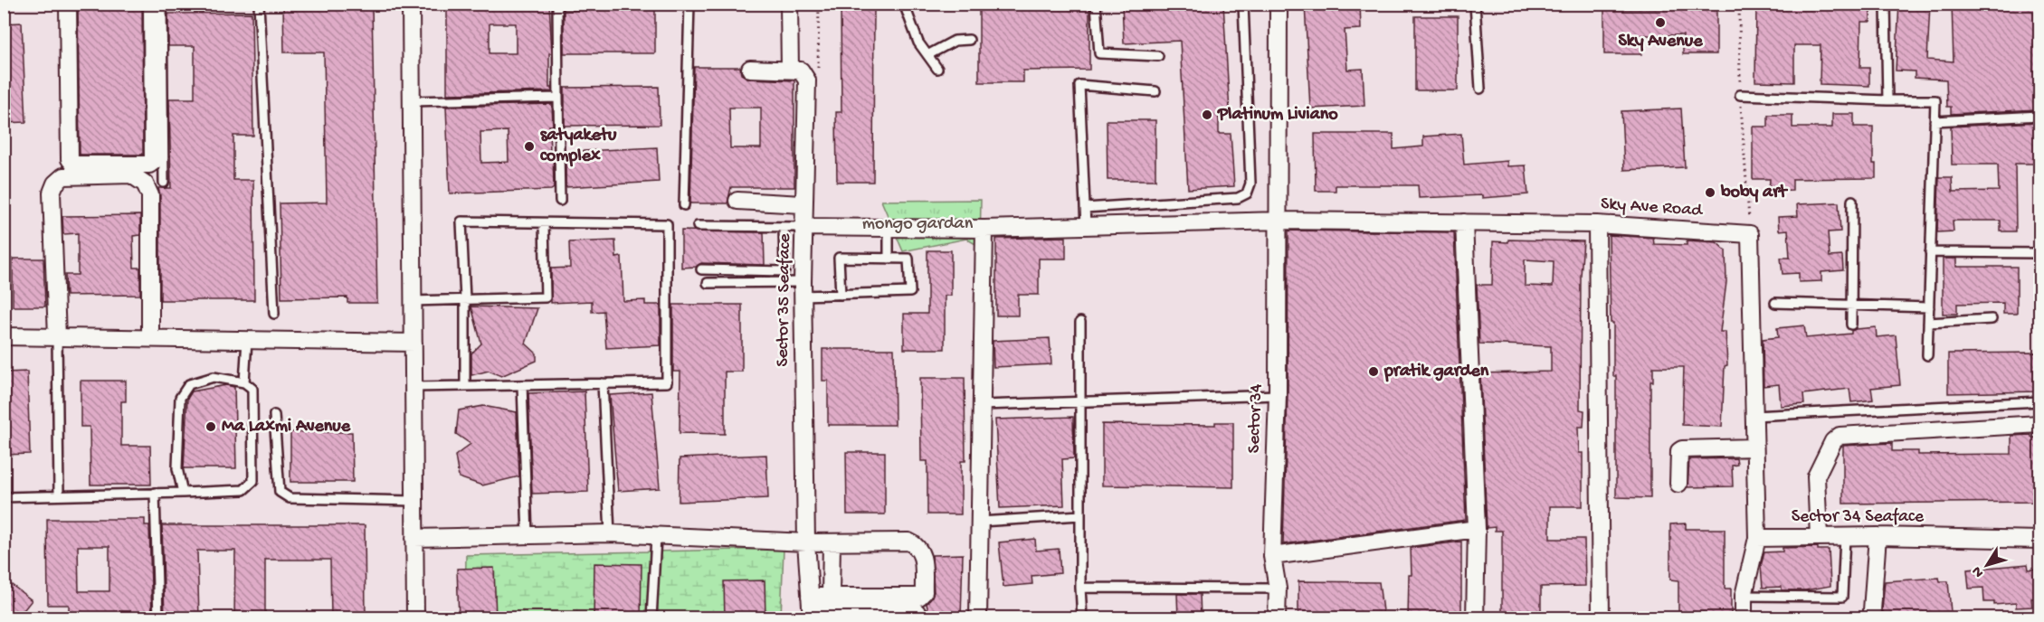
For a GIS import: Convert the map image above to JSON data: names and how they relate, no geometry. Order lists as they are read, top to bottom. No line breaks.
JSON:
{"streets":{"street":["Sky Ave Road","Sector 35 Seaface","Sector 34","Sector 34 Seaface"]},"crossings":[["Sky Ave Road","Sector 35 Seaface"],["Sky Ave Road","Sector 34"],["Sky Ave Road","Sector 34 Seaface"],["Sector 35 Seaface","Sector 34"]],"parks":["mongo gardan"],"places":["Sky Avenue","Platinum Liviano","satyaketu complex","boby art","pratik garden","Ma Laxmi Avenue"],"north":"bottom left"}
